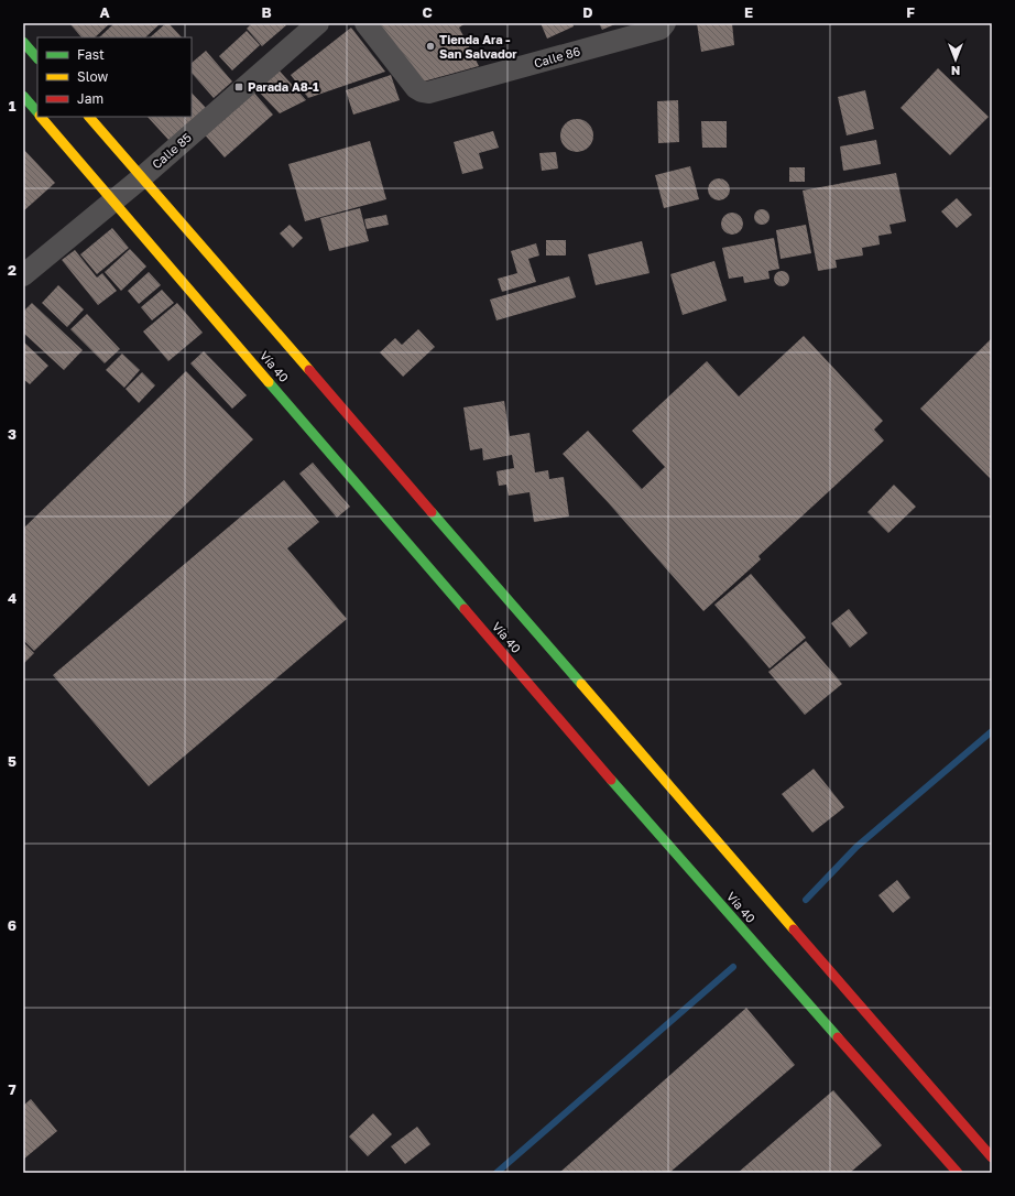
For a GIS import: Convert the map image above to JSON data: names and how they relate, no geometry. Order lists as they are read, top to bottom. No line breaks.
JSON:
{"streets":{"highway":["Vía 40"],"street":["Calle 86","Calle 85"]},"crossings":[["Calle 85","Vía 40"]],"places":{"other":["Tienda Ara - San Salvador"],"transit":["Parada A8-1"]},"legend":["Fast","Slow","Jam"],"north":"bottom","grid":{"columns":["A","B","C","D","E","F"],"rows":["1","2","3","4","5","6","7"]}}
